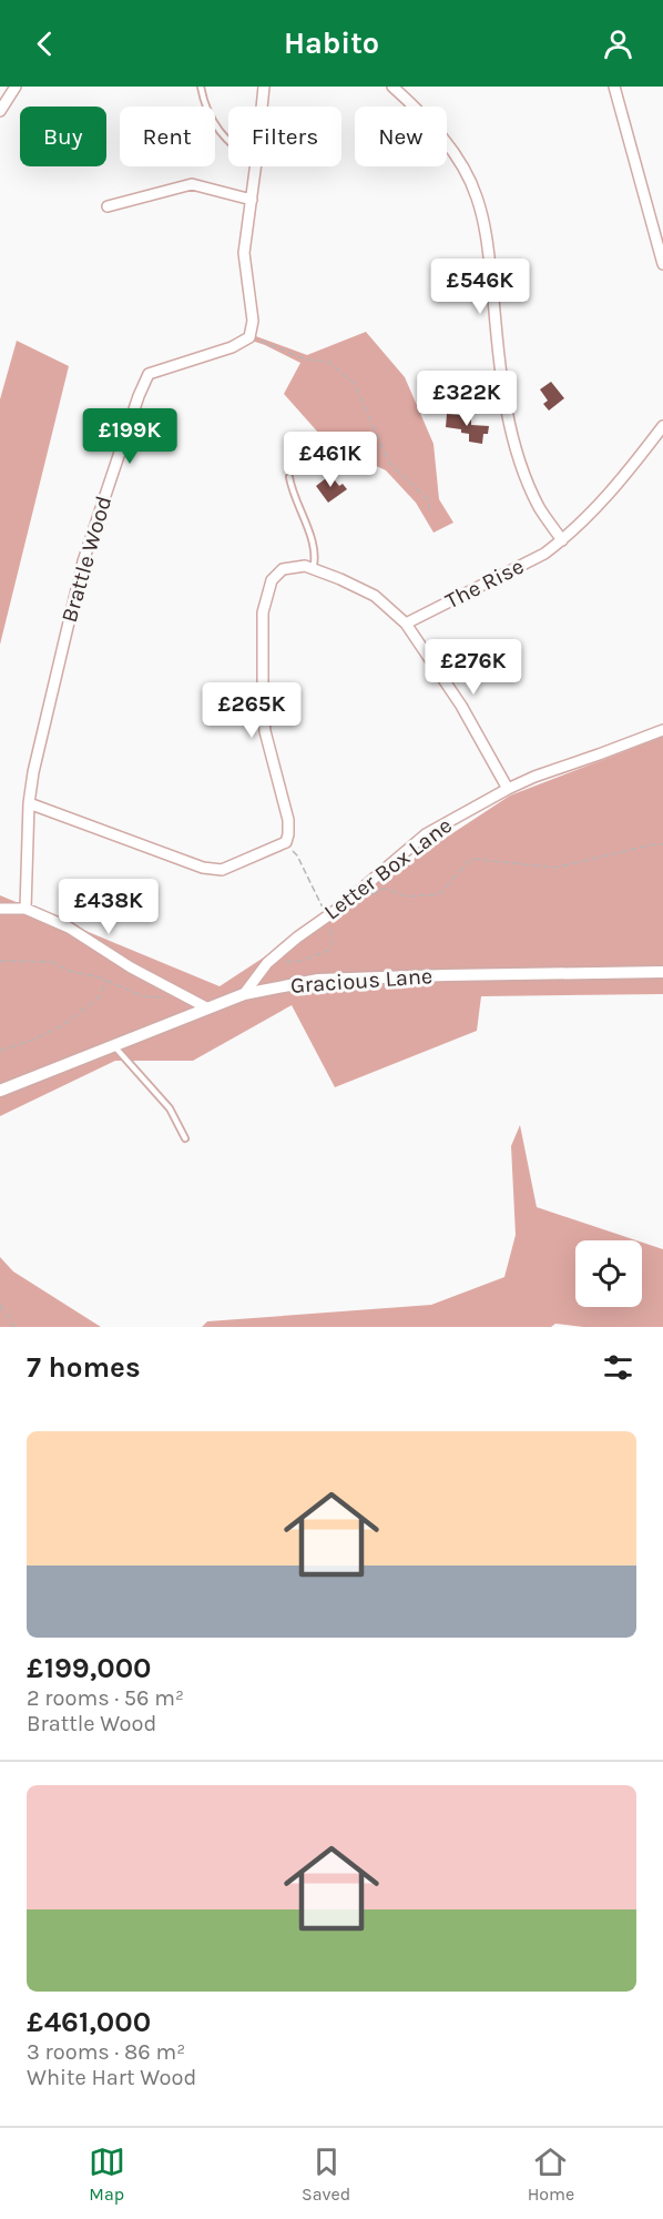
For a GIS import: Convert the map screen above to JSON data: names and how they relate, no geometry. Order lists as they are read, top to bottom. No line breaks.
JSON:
{"streets":{"street":["Brattle Wood","The Rise","Letter Box Lane","Gracious Lane"]},"crossings":[["Letter Box Lane","Gracious Lane"]],"page":{"header":"Habito","chip":["Buy","Rent","Filters","New"],"price":["£546K","£322K","£199K","£461K","£276K","£265K","£438K"],"heading":"7 homes","list":[{"name":"£199,000","note":"2 rooms · 56 m² · Brattle Wood"},{"name":"£461,000","note":"3 rooms · 86 m² · White Hart Wood"}],"tabs":["Map","Saved","Home"]}}
